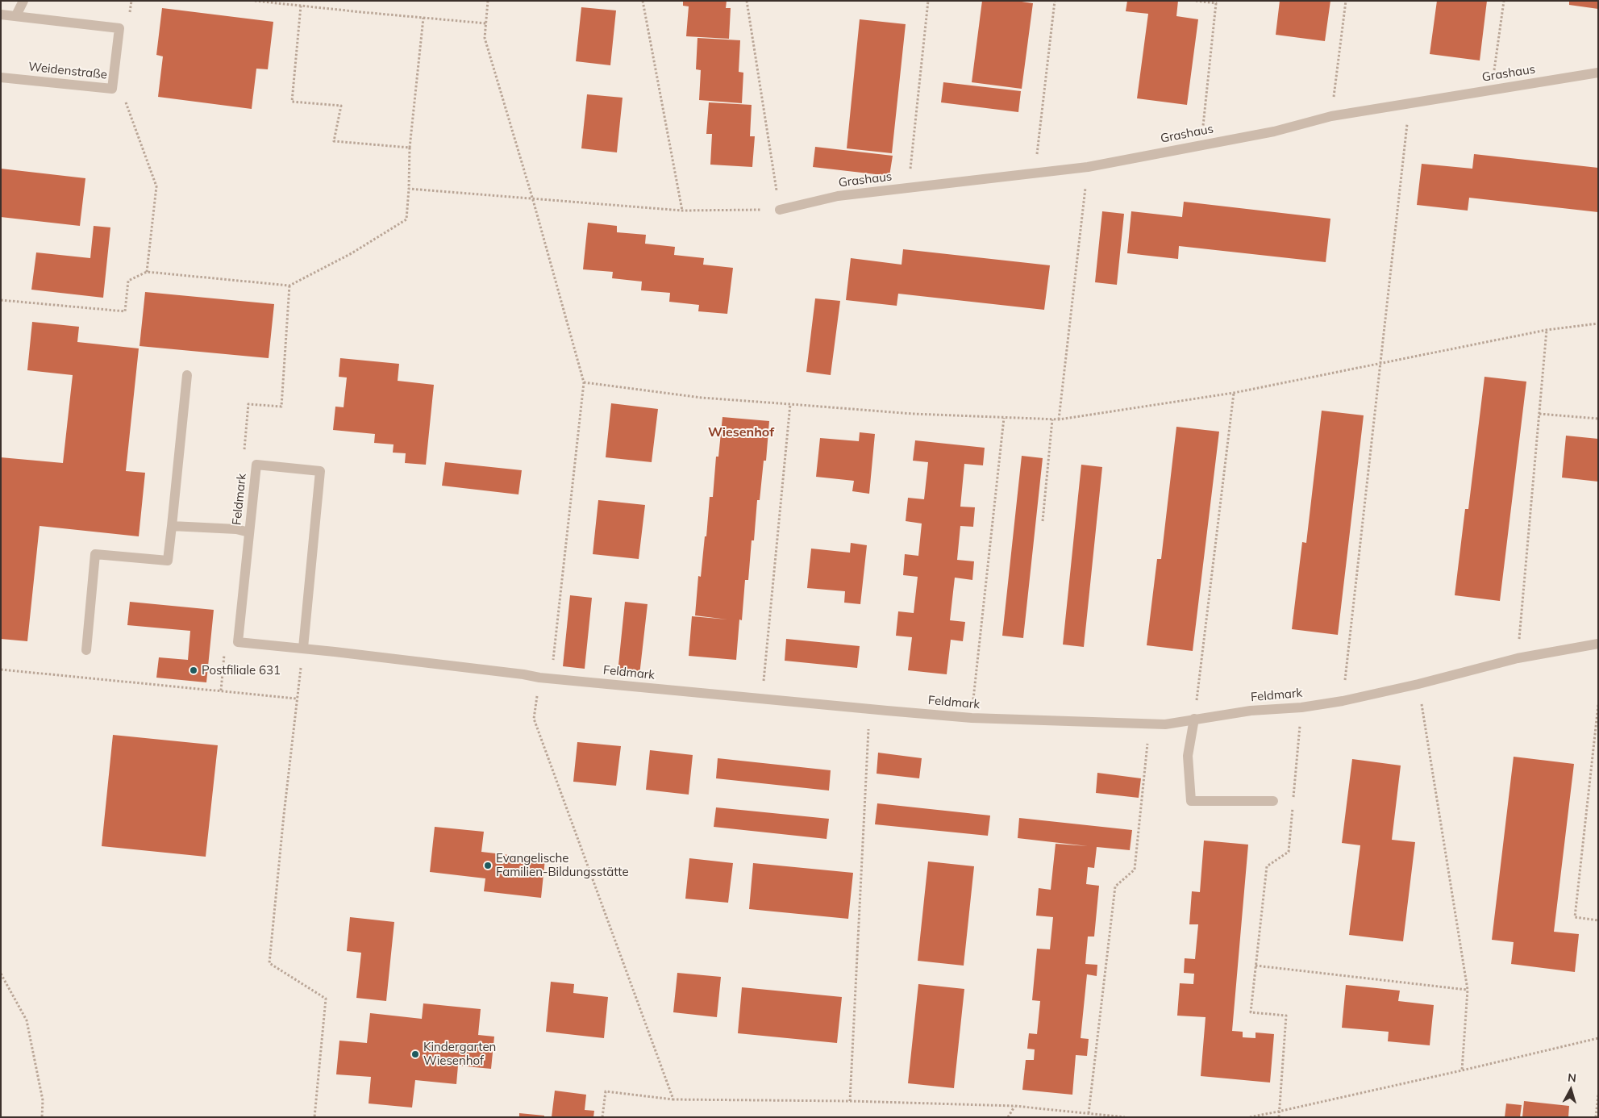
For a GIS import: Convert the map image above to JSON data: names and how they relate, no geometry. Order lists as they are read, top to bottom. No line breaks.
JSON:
{"streets":{"street":["Weidenstraße","Grashaus","Feldmark"]},"districts":["Wiesenhof"],"places":["Postfiliale 631","Evangelische Familien-Bildungsstätte","Kindergarten Wiesenhof"],"north":"top"}
